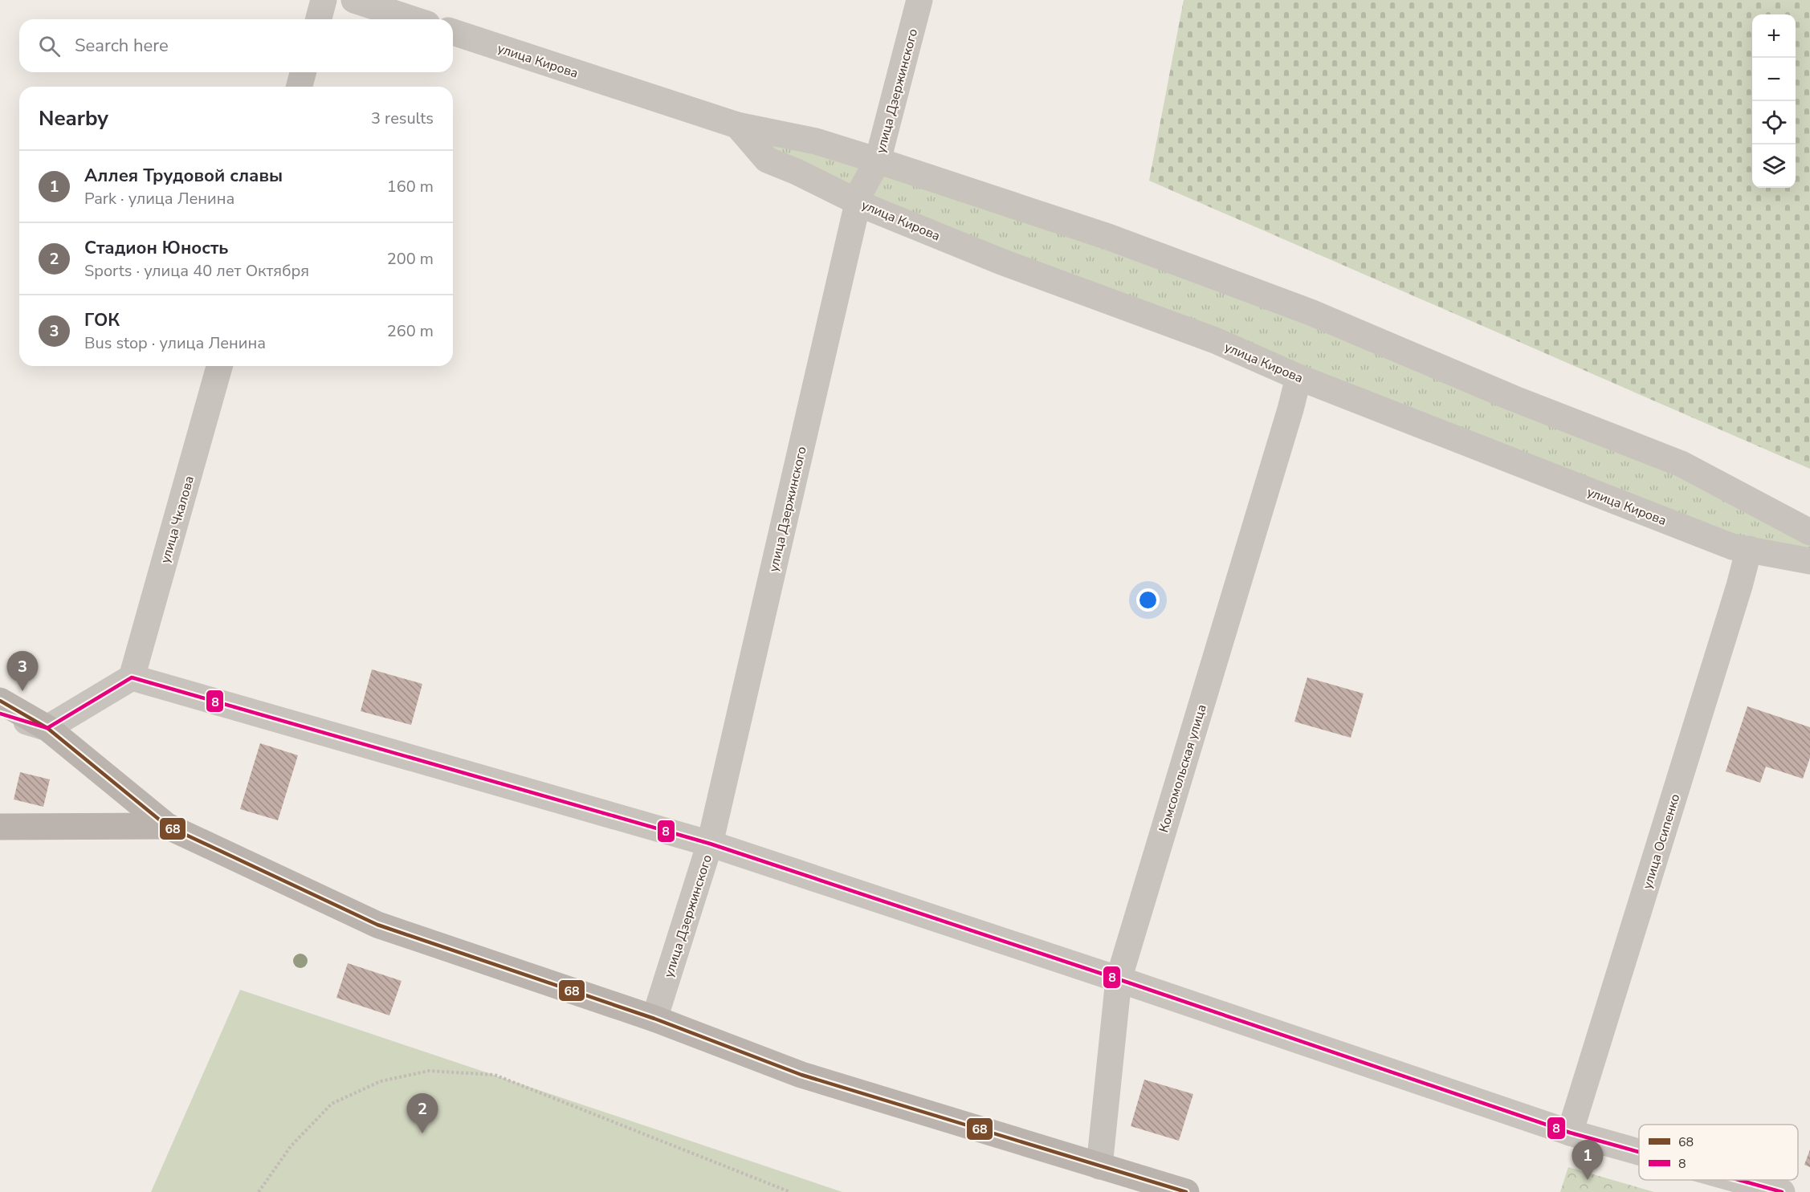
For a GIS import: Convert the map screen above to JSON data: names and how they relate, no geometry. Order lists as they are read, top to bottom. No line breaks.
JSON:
{"streets":{"street":["улица Кирова","улица Дзержинского","улица Чкалова","Комсомольская улица","улица Осипенко"]},"crossings":[["улица Кирова","улица Дзержинского"],["улица Кирова","Комсомольская улица"],["улица Кирова","улица Осипенко"]],"lines":["transit line 8","transit line 68"],"legend":["68","8"],"page":{"map_buttons":["+","−"],"search":"Search here","heading":["Nearby","3 results"],"list":[{"mark":"1","name":"Аллея Трудовой славы","note":"Park · улица Ленина","value":"160 m"},{"mark":"2","name":"Стадион Юность","note":"Sports · улица 40 лет Октября","value":"200 m"},{"mark":"3","name":"ГОК","note":"Bus stop · улица Ленина","value":"260 m"}],"pins":["3","2","1"]}}
